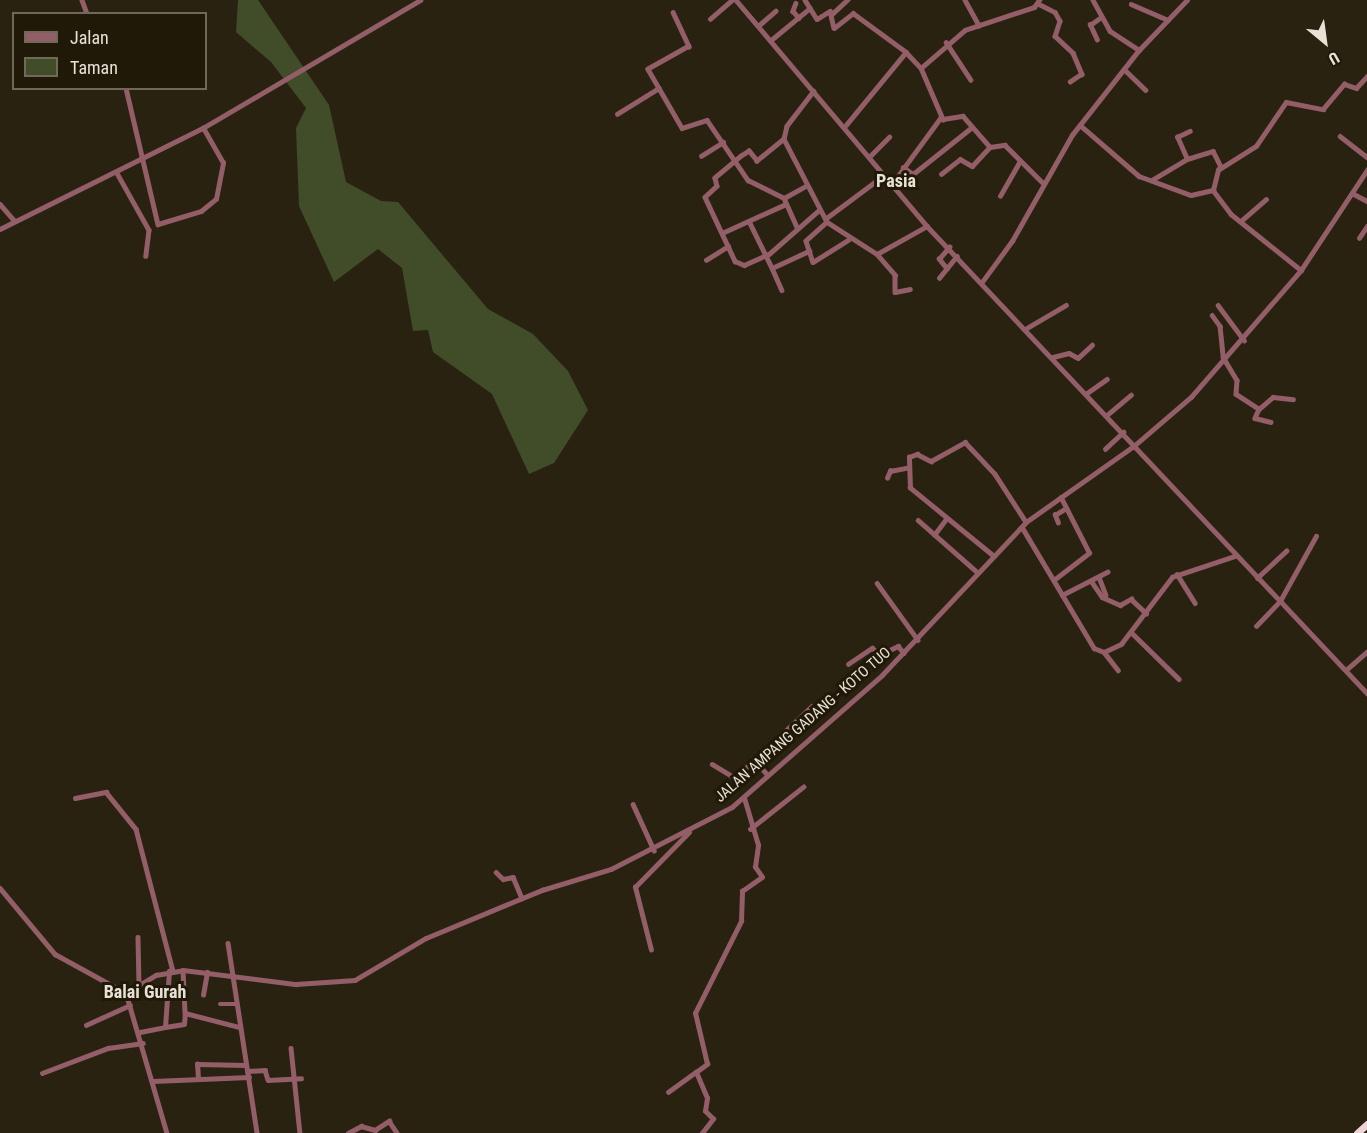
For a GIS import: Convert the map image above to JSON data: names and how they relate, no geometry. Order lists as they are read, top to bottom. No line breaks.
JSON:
{"streets":{"street":["JALAN AMPANG GADANG - KOTO TUO"]},"districts":["Pasia","Balai Gurah"],"legend":["Jalan","Taman"],"north":"bottom right"}
